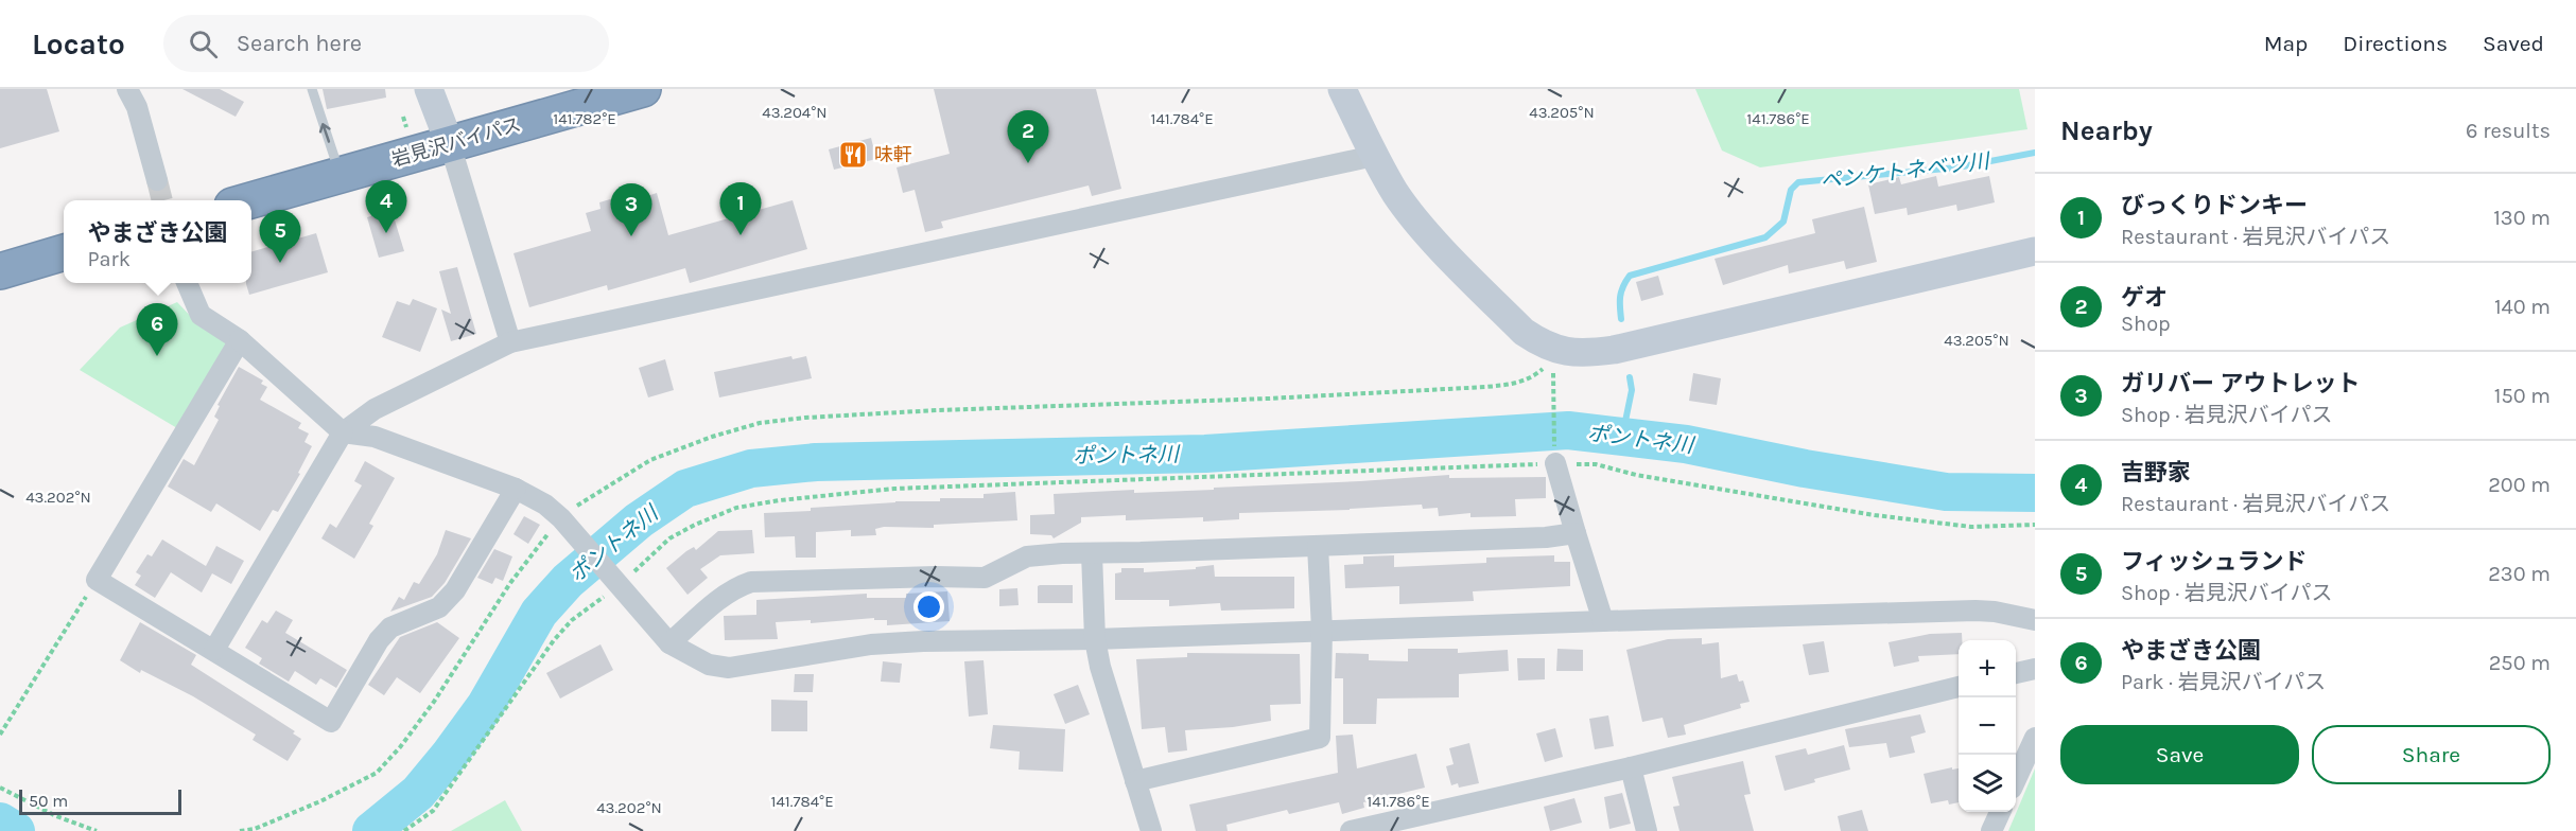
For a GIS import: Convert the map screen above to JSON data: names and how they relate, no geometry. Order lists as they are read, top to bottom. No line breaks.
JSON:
{"streets":{"highway":["岩見沢バイパス"]},"water":["ペンケトネベツ川","ポントネ川"],"places":{"restaurant":["味軒"]},"scale_bar":"50 m","page":{"header":"Locato","search":"Search here","nav":["Map","Directions","Saved"],"heading":["Nearby","6 results"],"pins":["2","4","1","3","5","6"],"list":[{"mark":"1","name":"びっくりドンキー","note":"Restaurant · 岩見沢バイパス","value":"130 m"},{"mark":"2","name":"ゲオ","note":"Shop","value":"140 m"},{"mark":"3","name":"ガリバー アウトレット","note":"Shop · 岩見沢バイパス","value":"150 m"},{"mark":"4","name":"吉野家","note":"Restaurant · 岩見沢バイパス","value":"200 m"},{"mark":"5","name":"フィッシュランド","note":"Shop · 岩見沢バイパス","value":"230 m"},{"mark":"6","name":"やまざき公園","note":"Park · 岩見沢バイパス","value":"250 m"}],"popup":["やまざき公園","Park"],"map_buttons":["+","−"],"buttons":["Save","Share"],"scale":"50 m"},"coordinates":["43.204°N","43.205°N","141.782°E","141.784°E","141.786°E","43.202°N"]}
